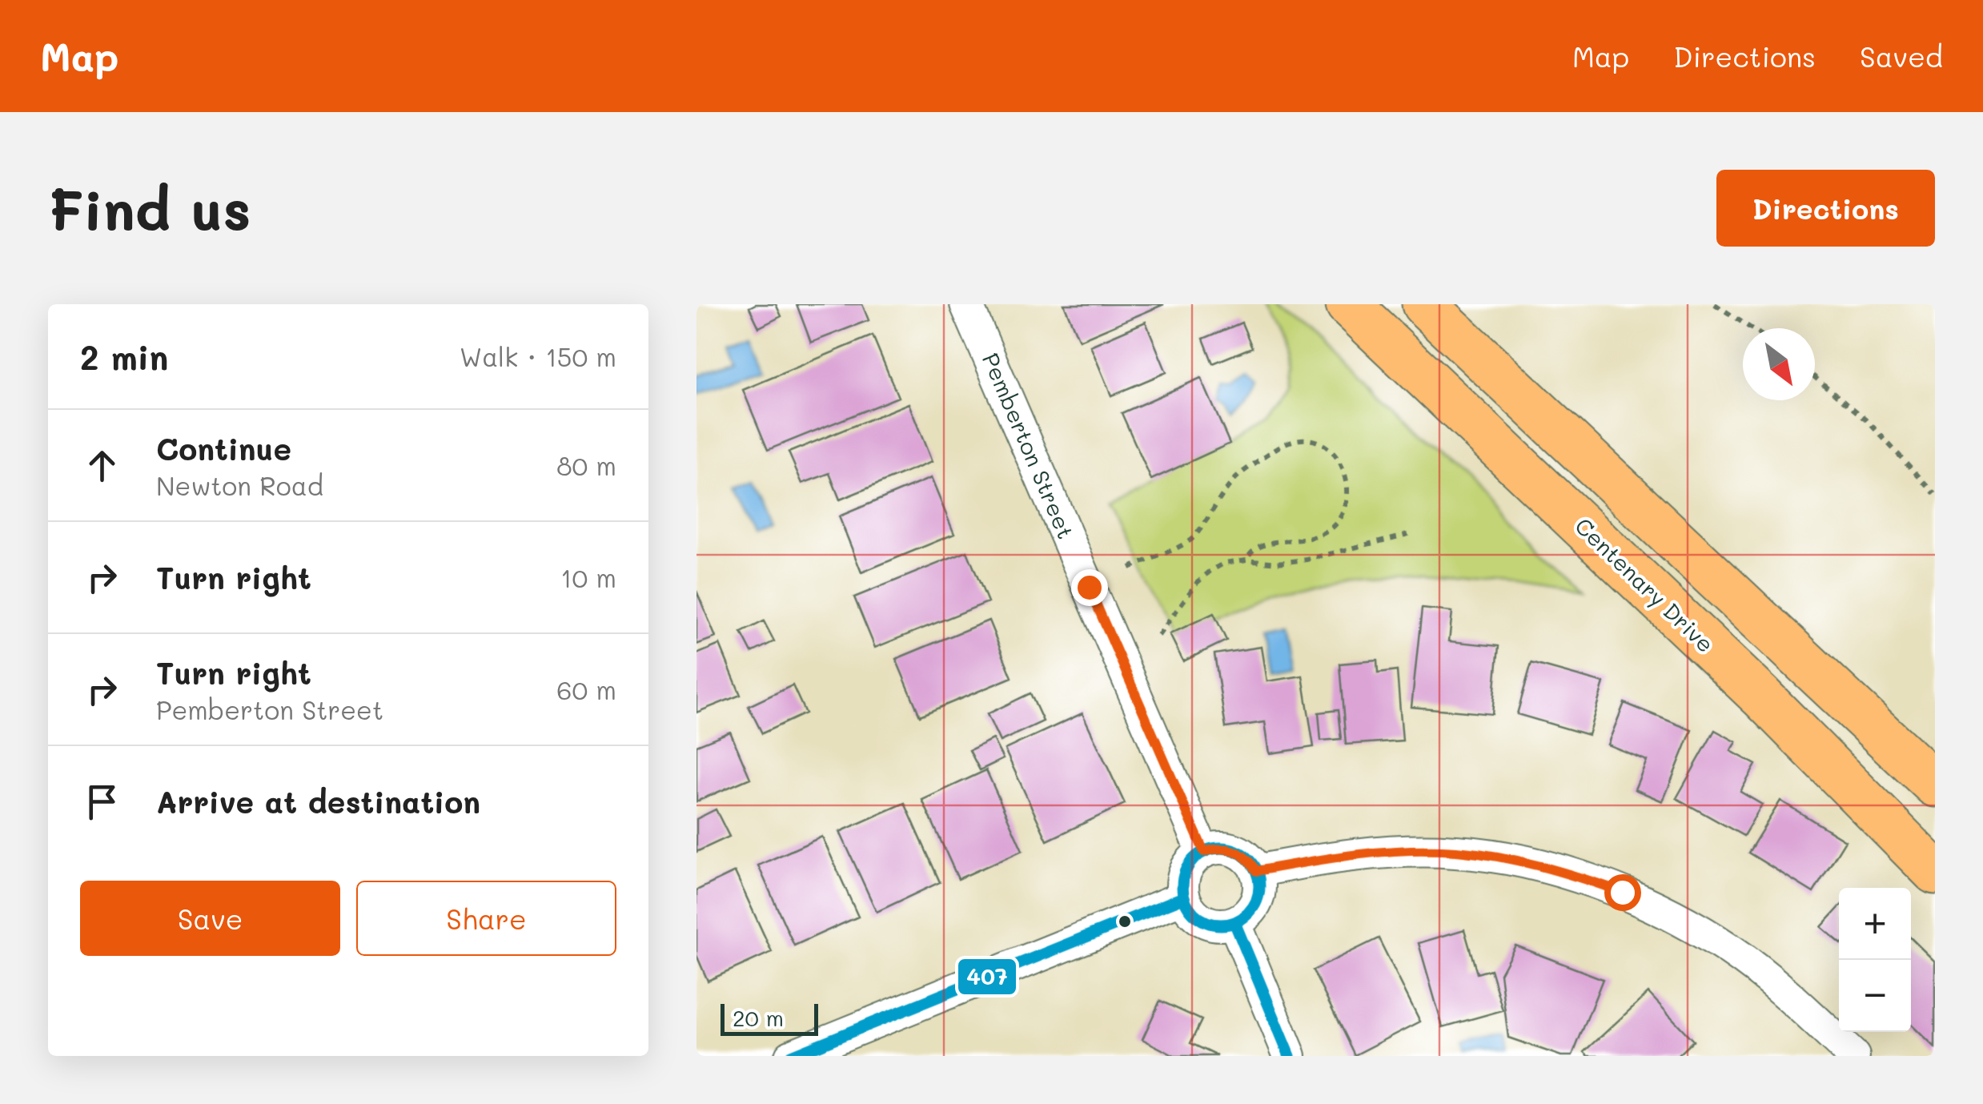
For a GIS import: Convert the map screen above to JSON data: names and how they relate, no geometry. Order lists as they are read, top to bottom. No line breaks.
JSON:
{"streets":{"highway":["Centenary Drive"],"street":["Pemberton Street"]},"lines":["transit line 407"],"scale_bar":"20 m","north":"bottom right","page":{"header":"Map","nav":["Map","Directions","Saved"],"buttons":["Directions",["Save","Share"]],"title":"Find us","heading":["2 min","Walk · 150 m"],"list":[["Continue","Newton Road","80 m"],["Turn right","10 m"],["Turn right","Pemberton Street","60 m"],"Arrive at destination"],"map_buttons":["+","−"],"scale":"20 m"}}
